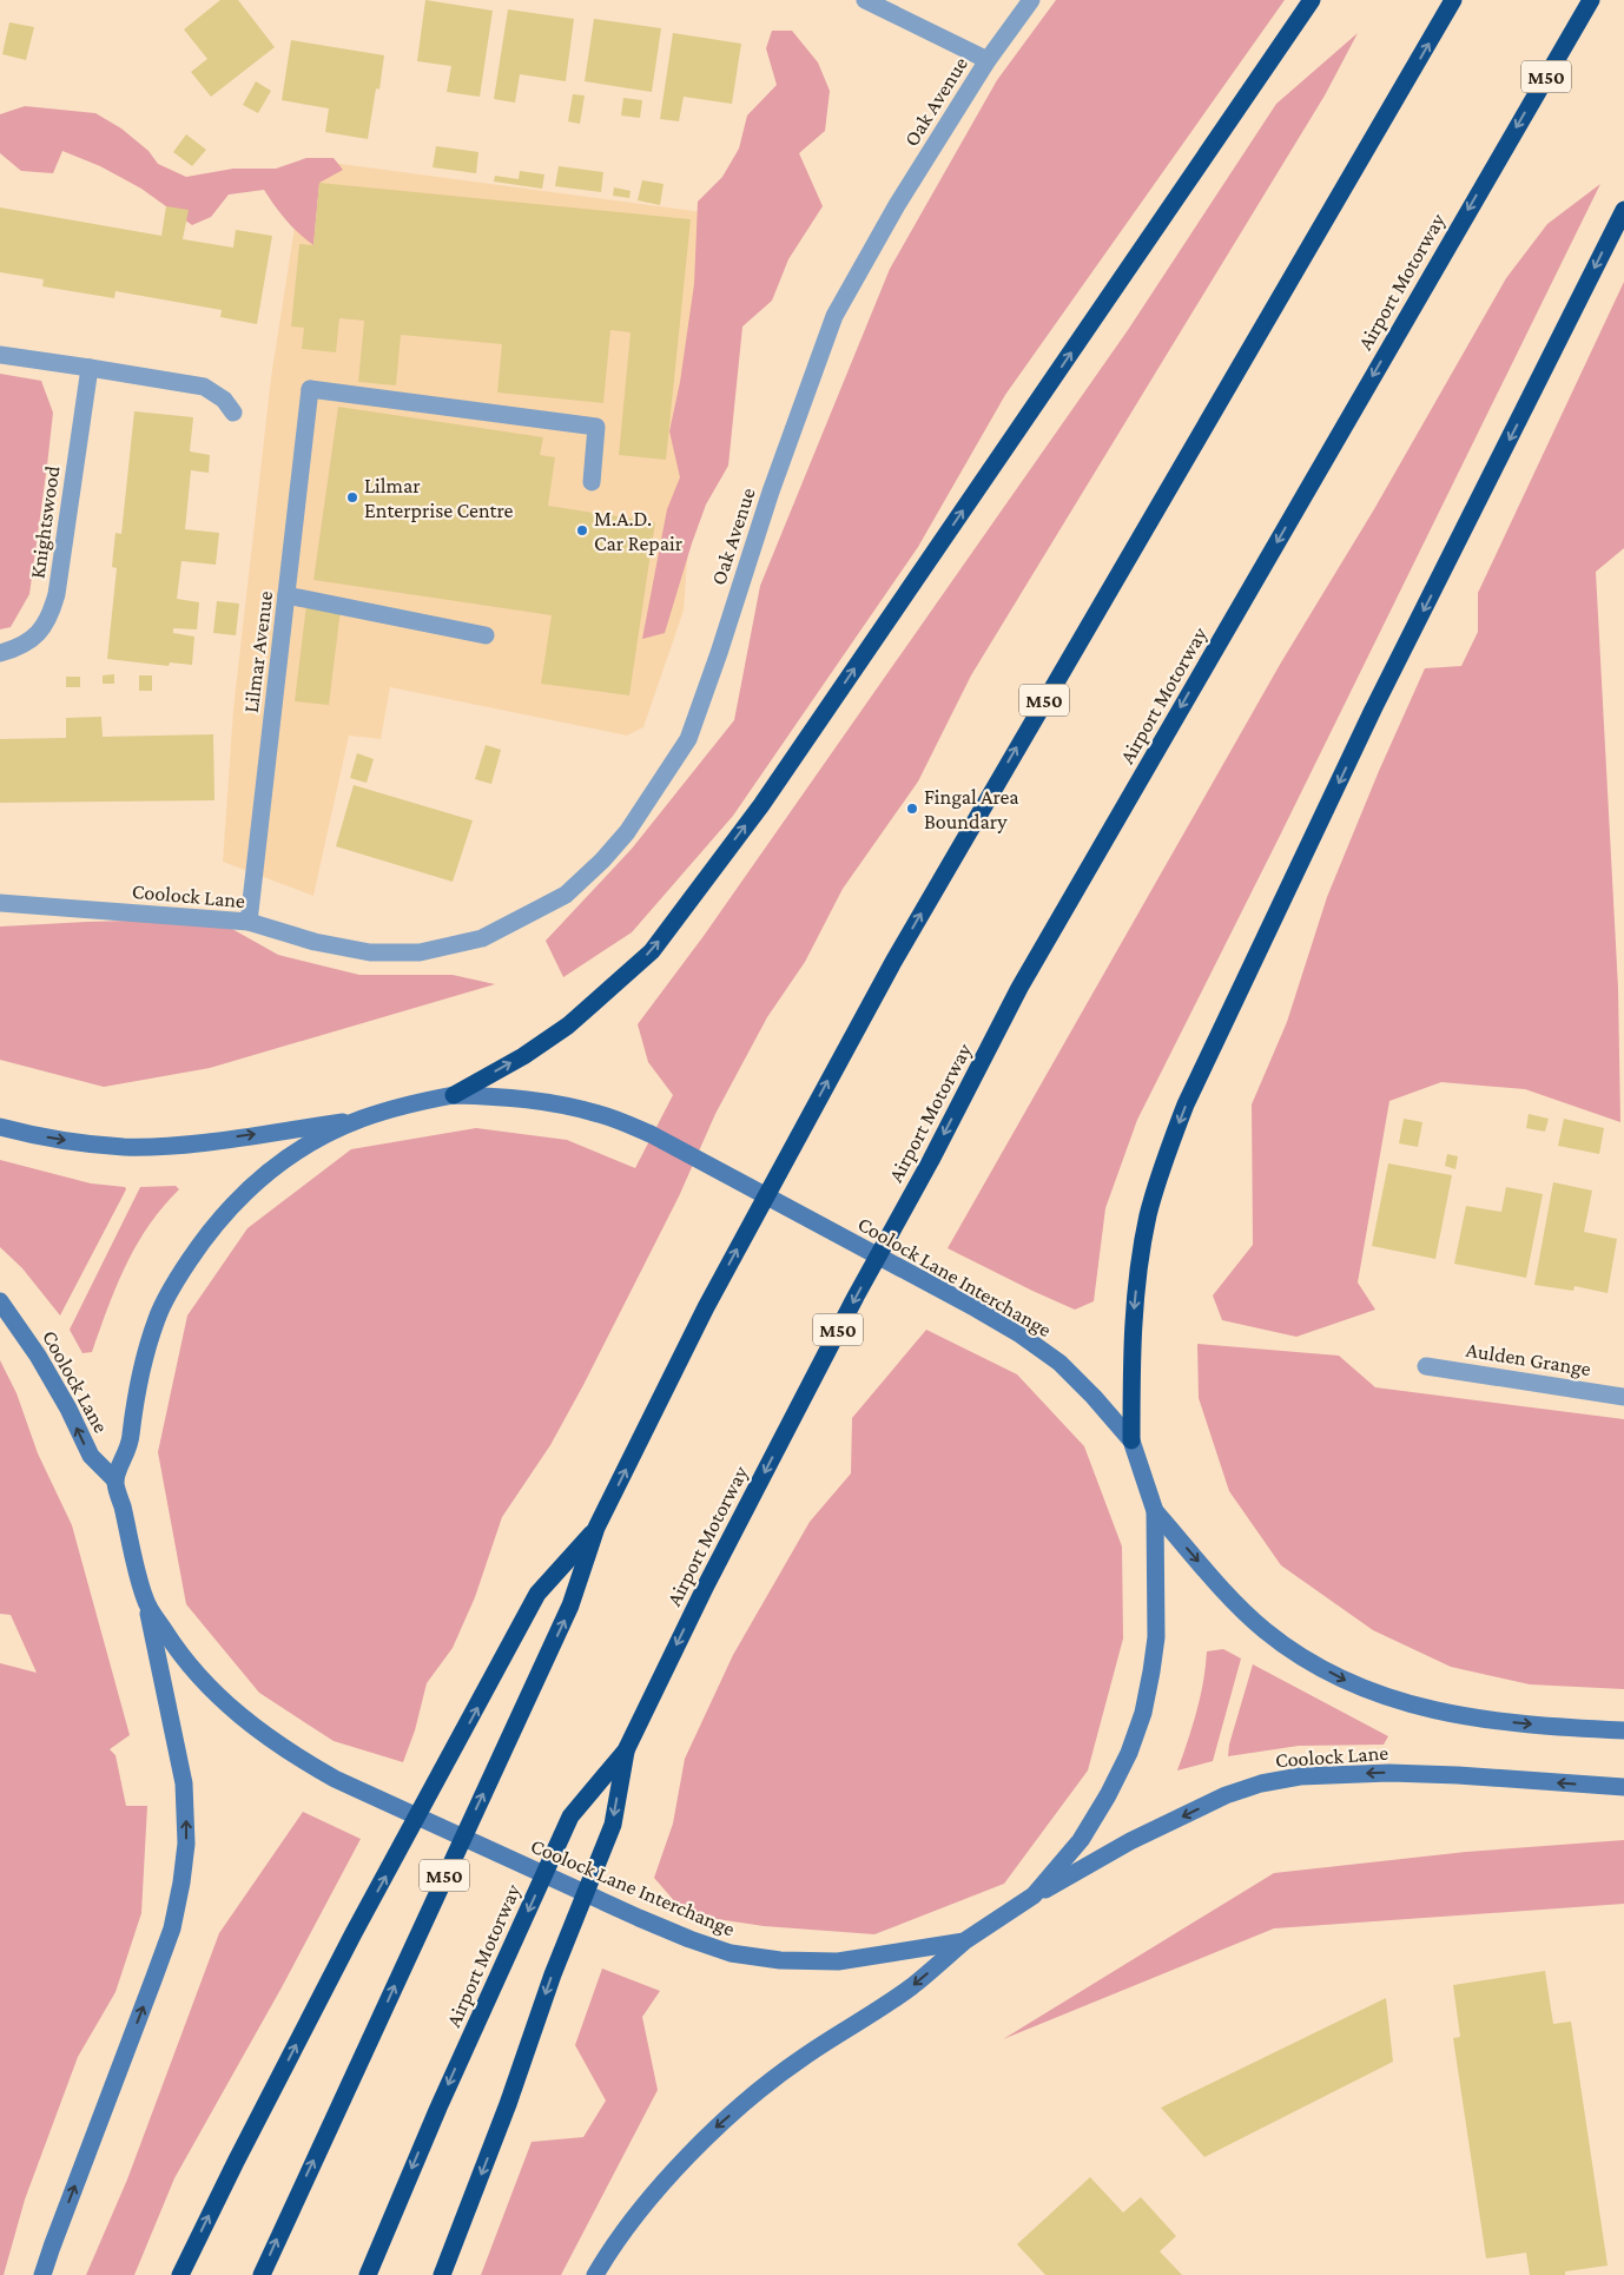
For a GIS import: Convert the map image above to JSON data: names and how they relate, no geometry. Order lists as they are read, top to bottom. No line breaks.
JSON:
{"streets":{"highway":["M50","Airport Motorway"],"main road":["Coolock Lane","Coolock Lane Interchange"],"street":["Oak Avenue","Knightswood","Lilmar Avenue","Aulden Grange"]},"crossings":[["Oak Avenue","Coolock Lane"],["Lilmar Avenue","Coolock Lane"],["Coolock Lane","Coolock Lane Interchange"]],"one_way":["Coolock Lane"],"places":["Lilmar Enterprise Centre","M.A.D. Car Repair","Fingal Area Boundary"]}
